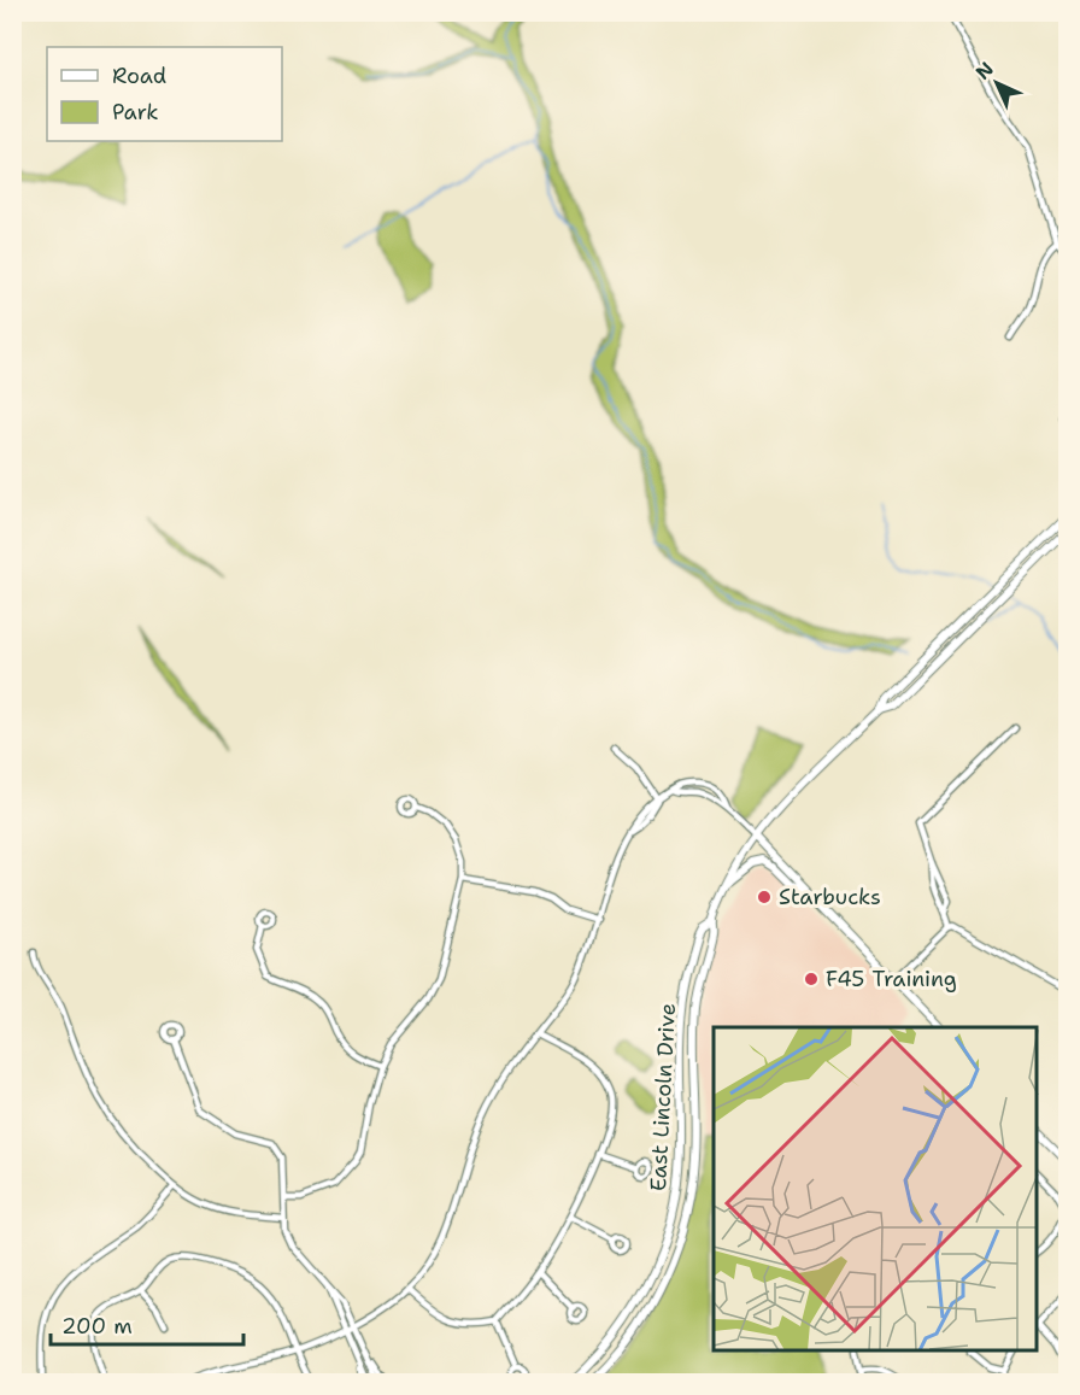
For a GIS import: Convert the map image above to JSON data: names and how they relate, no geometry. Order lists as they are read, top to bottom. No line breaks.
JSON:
{"streets":{"main road":["East Lincoln Drive"]},"places":["Starbucks","F45 Training"],"legend":["Road","Park"],"scale_bar":"200 m","north":"top left"}
